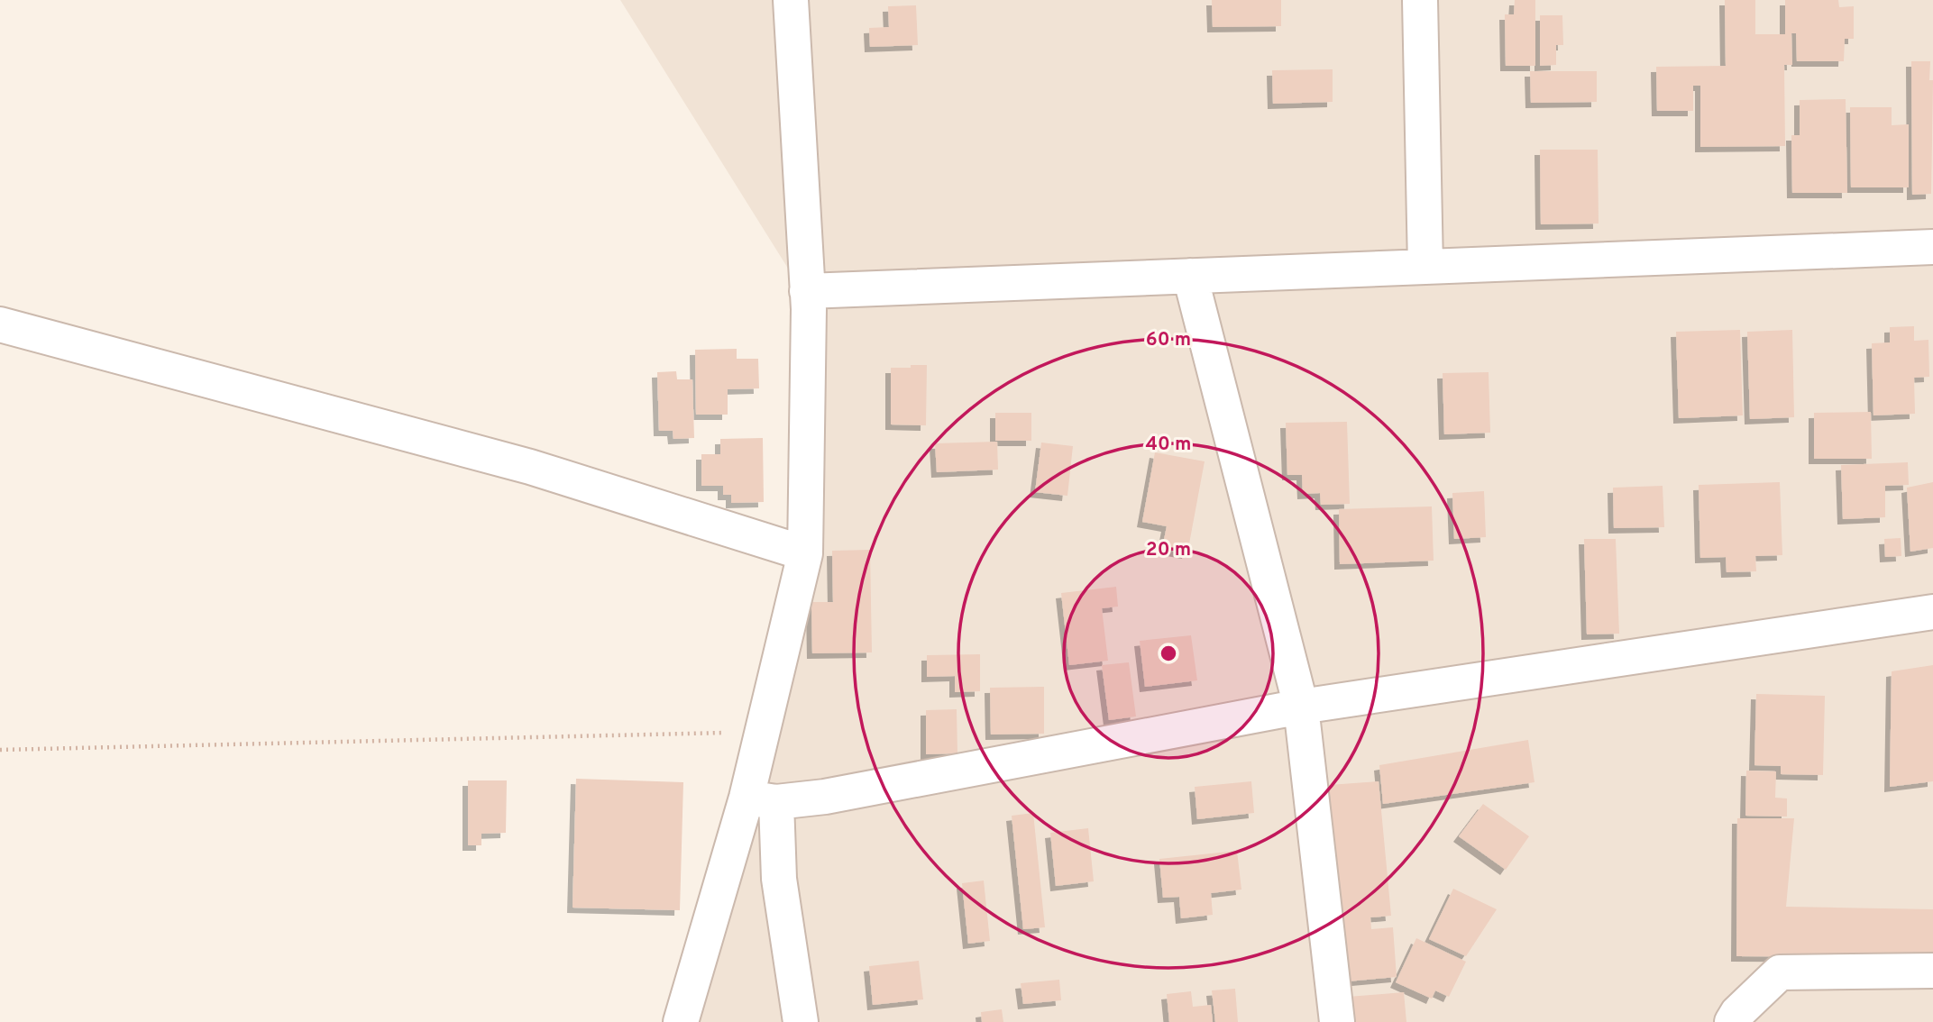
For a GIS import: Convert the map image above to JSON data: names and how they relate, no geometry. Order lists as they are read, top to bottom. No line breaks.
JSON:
{"rings":["60 m","40 m","20 m"]}
